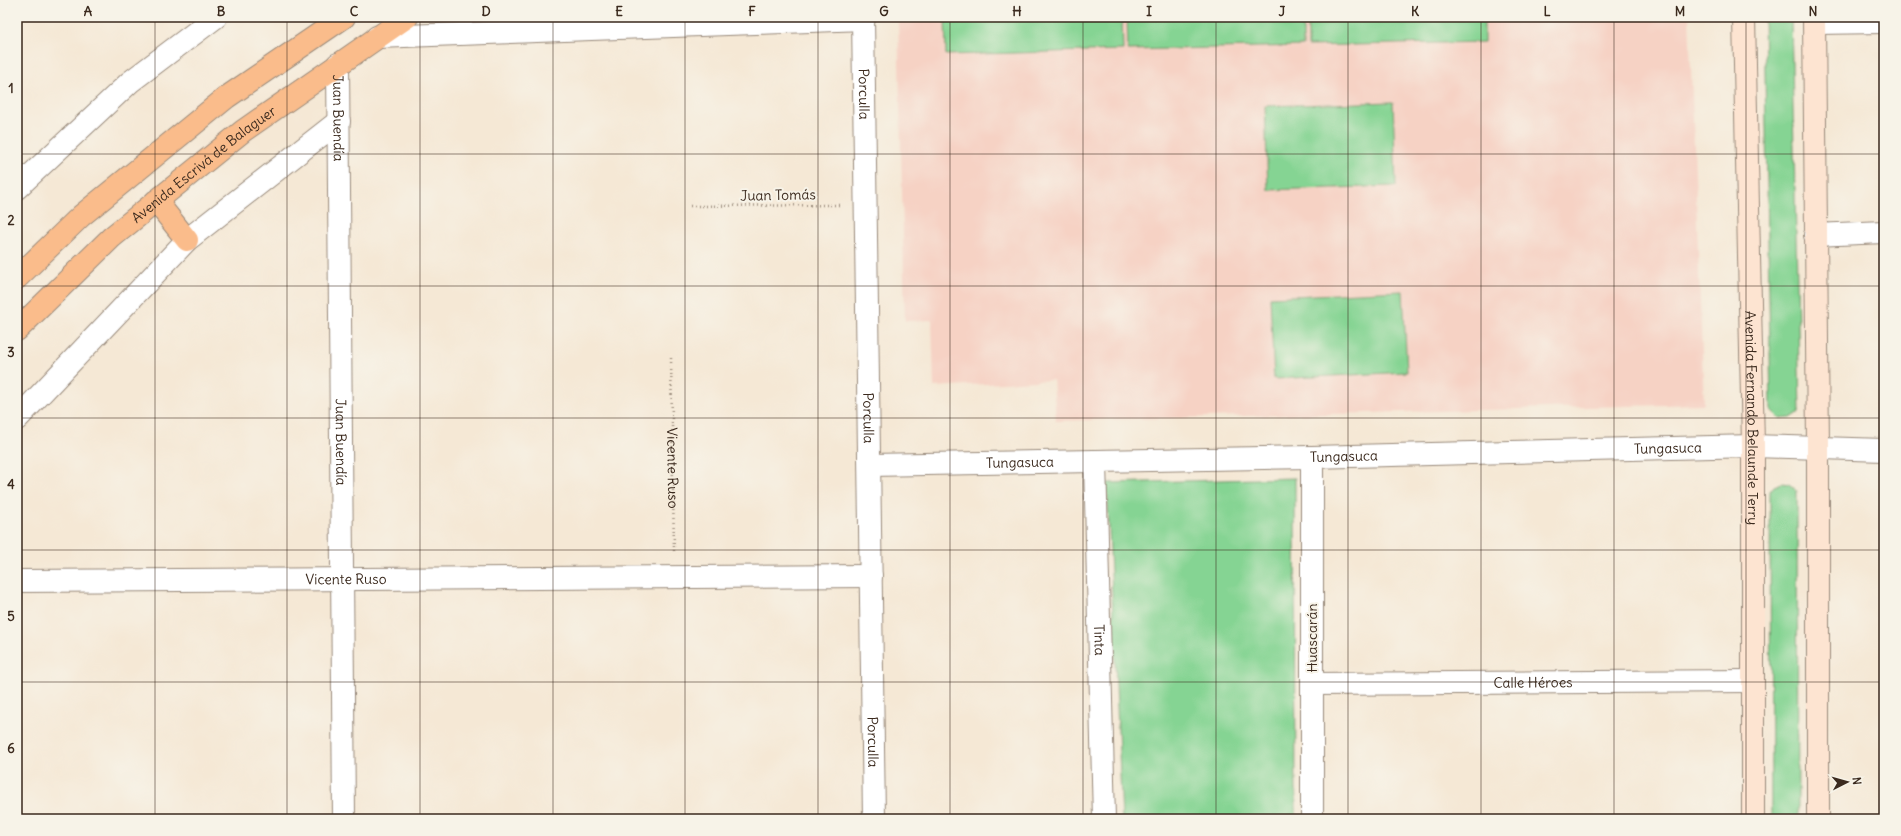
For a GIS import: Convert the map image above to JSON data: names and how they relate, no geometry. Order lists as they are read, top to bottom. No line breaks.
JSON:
{"streets":{"main road":["Avenida Escrivá de Balaguer","Avenida Fernando Belaunde Terry"],"street":["Porculla","Juan Buendía","Tungasuca","Vicente Ruso","Huascarán","Tinta","Calle Héroes"],"path":["Juan Tomás"]},"crossings":[["Porculla","Juan Tomás"],["Porculla","Tungasuca"],["Porculla","Vicente Ruso"],["Juan Buendía","Avenida Escrivá de Balaguer"],["Juan Buendía","Vicente Ruso"],["Avenida Fernando Belaunde Terry","Tungasuca"],["Avenida Fernando Belaunde Terry","Calle Héroes"],["Tungasuca","Huascarán"],["Tungasuca","Tinta"],["Huascarán","Calle Héroes"]],"north":"right","grid":{"columns":["A","B","C","D","E","F","G","H","I","J","K","L","M","N"],"rows":["1","2","3","4","5","6"]}}
